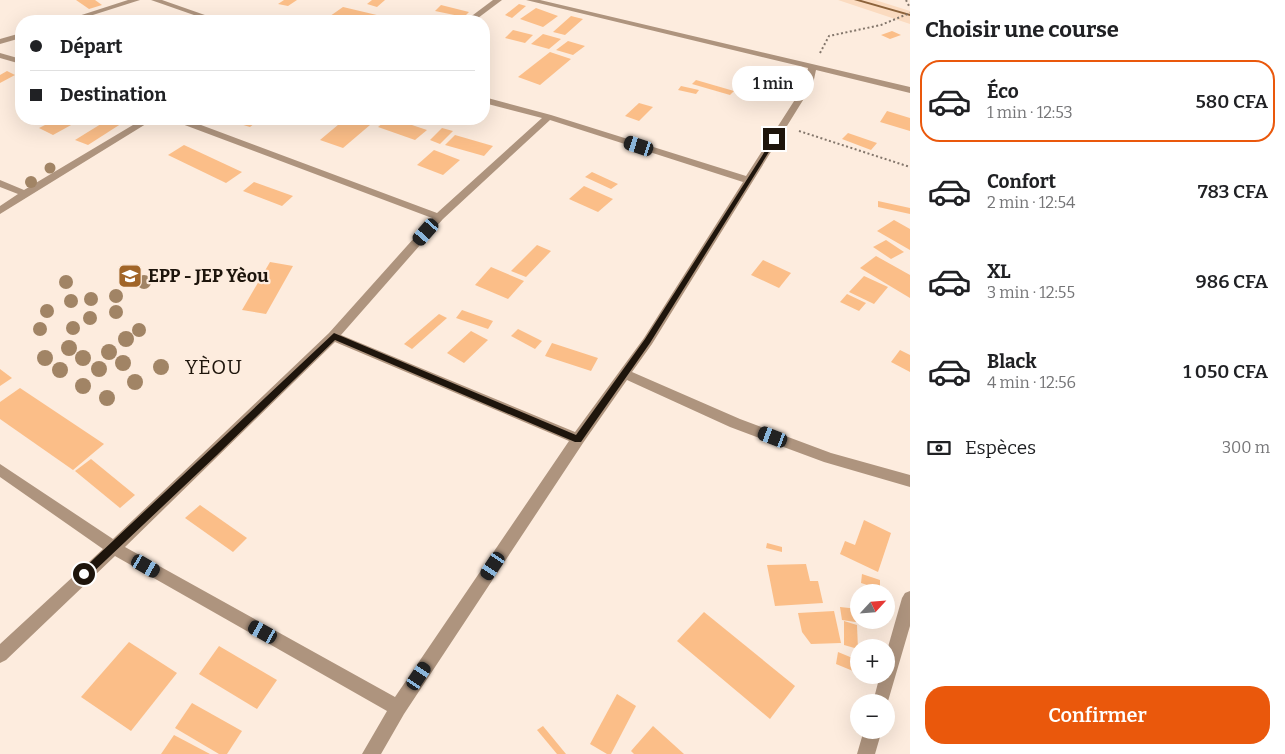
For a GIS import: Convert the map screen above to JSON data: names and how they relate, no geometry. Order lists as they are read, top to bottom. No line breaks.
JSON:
{"districts":["YÈOU"],"places":{"school or university":["EPP - JEP Yèou"]},"north":"top right","page":{"heading":"Choisir une course","banner":["Départ","Destination"],"list":[{"name":"Éco","note":"1 min · 12:53","value":"580 CFA"},{"name":"Confort","note":"2 min · 12:54","value":"783 CFA"},{"name":"XL","note":"3 min · 12:55","value":"986 CFA"},{"name":"Black","note":"4 min · 12:56","value":"1 050 CFA"}],"bubble":"1 min","pay":["Espèces","300 m"],"map_buttons":["+","−"],"buttons":"Confirmer"}}
